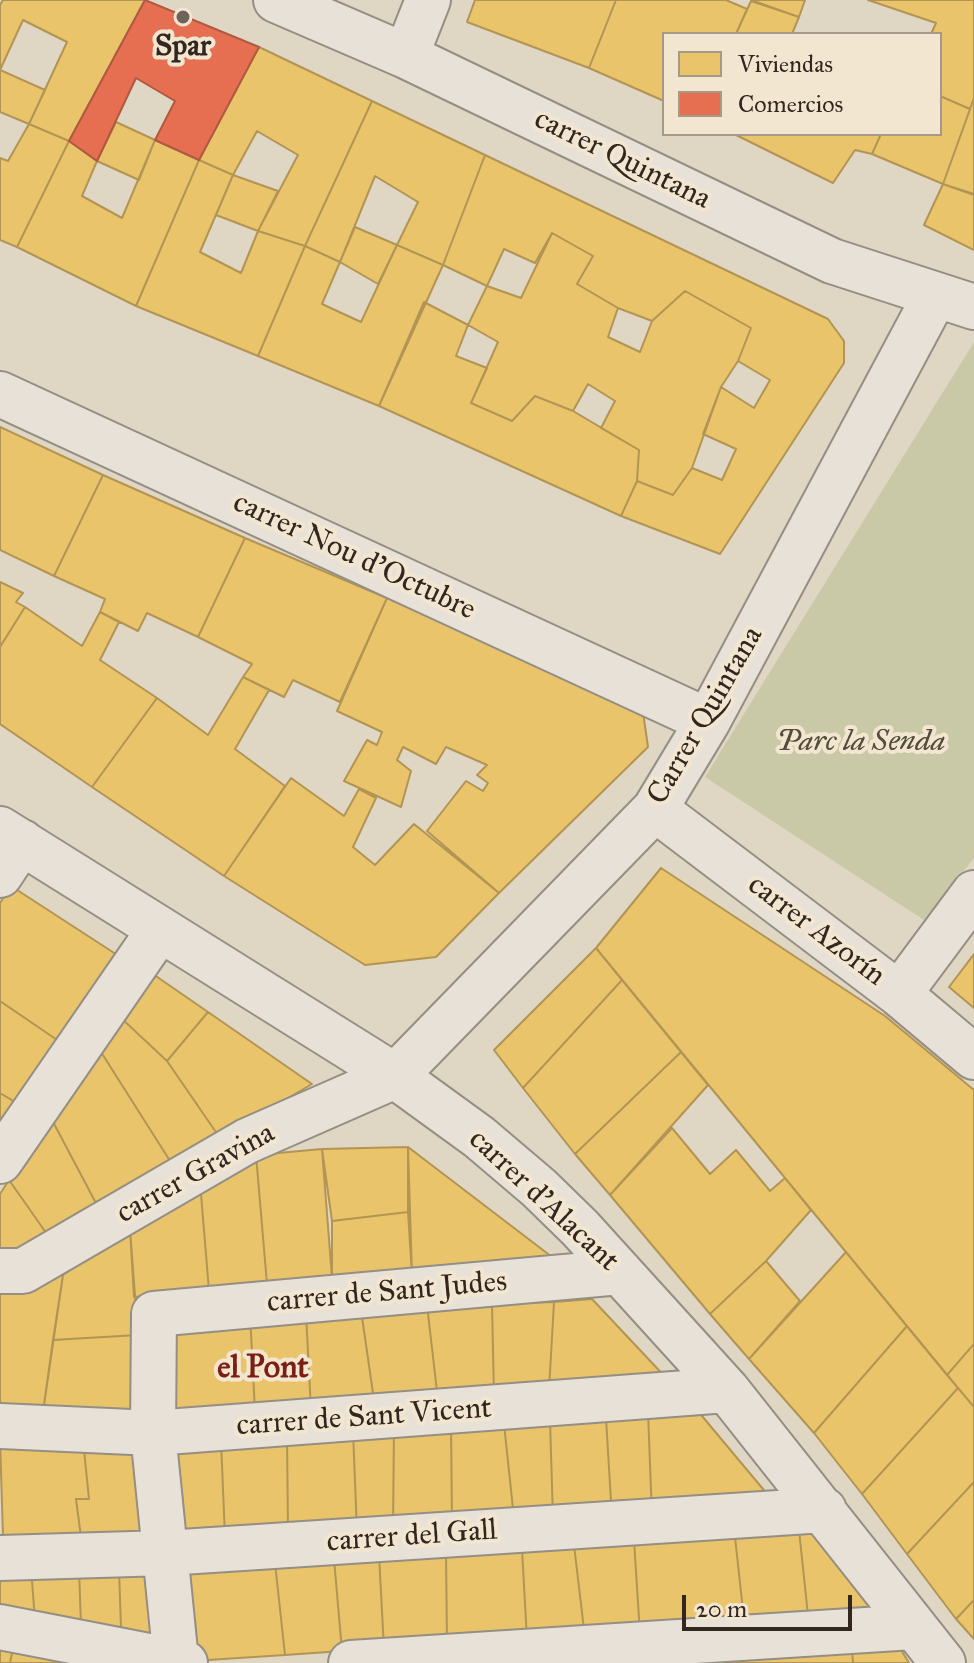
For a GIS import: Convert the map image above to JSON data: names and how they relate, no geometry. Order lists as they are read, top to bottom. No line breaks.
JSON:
{"streets":{"street":["carrer Quintana","carrer Nou d'Octubre","Carrer Quintana","carrer Azorín","carrer Gravina","carrer d'Alacant","carrer de Sant Judes","carrer de Sant Vicent","carrer del Gall"]},"crossings":[["carrer Quintana","Carrer Quintana"],["carrer Nou d'Octubre","Carrer Quintana"],["Carrer Quintana","carrer Azorín"],["Carrer Quintana","carrer Gravina"],["Carrer Quintana","carrer d'Alacant"],["carrer Gravina","carrer d'Alacant"],["carrer d'Alacant","carrer de Sant Judes"],["carrer d'Alacant","carrer de Sant Vicent"],["carrer d'Alacant","carrer del Gall"],["carrer de Sant Judes","carrer de Sant Vicent"]],"districts":["el Pont"],"parks":["Parc la Senda"],"places":["Spar"],"legend":["Viviendas","Comercios"],"scale_bar":"20 m"}
